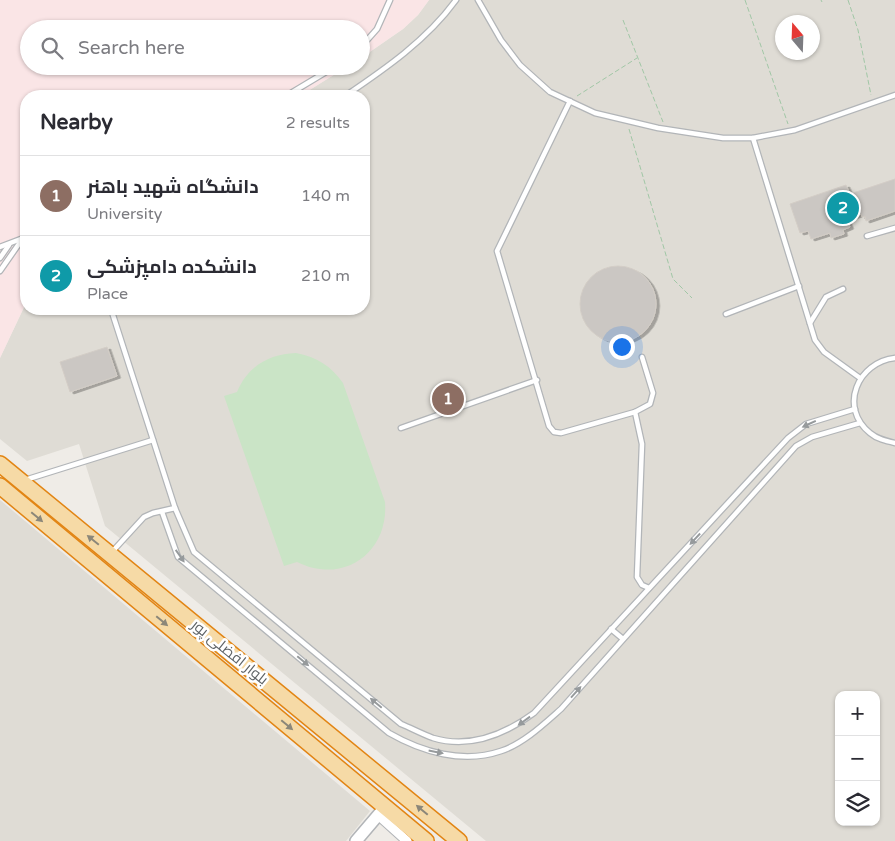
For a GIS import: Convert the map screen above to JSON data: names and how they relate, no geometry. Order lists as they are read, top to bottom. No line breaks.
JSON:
{"streets":{"highway":["بلوار افضلی پور"]},"north":"top","page":{"search":"Search here","heading":["Nearby","2 results"],"list":[{"mark":"1","name":"دانشگاه شهید باهنر","note":"University","value":"140 m"},{"mark":"2","name":"دانشکده دامپزشکی","note":"Place","value":"210 m"}],"pins":["2","1"],"map_buttons":["+","−"]}}
